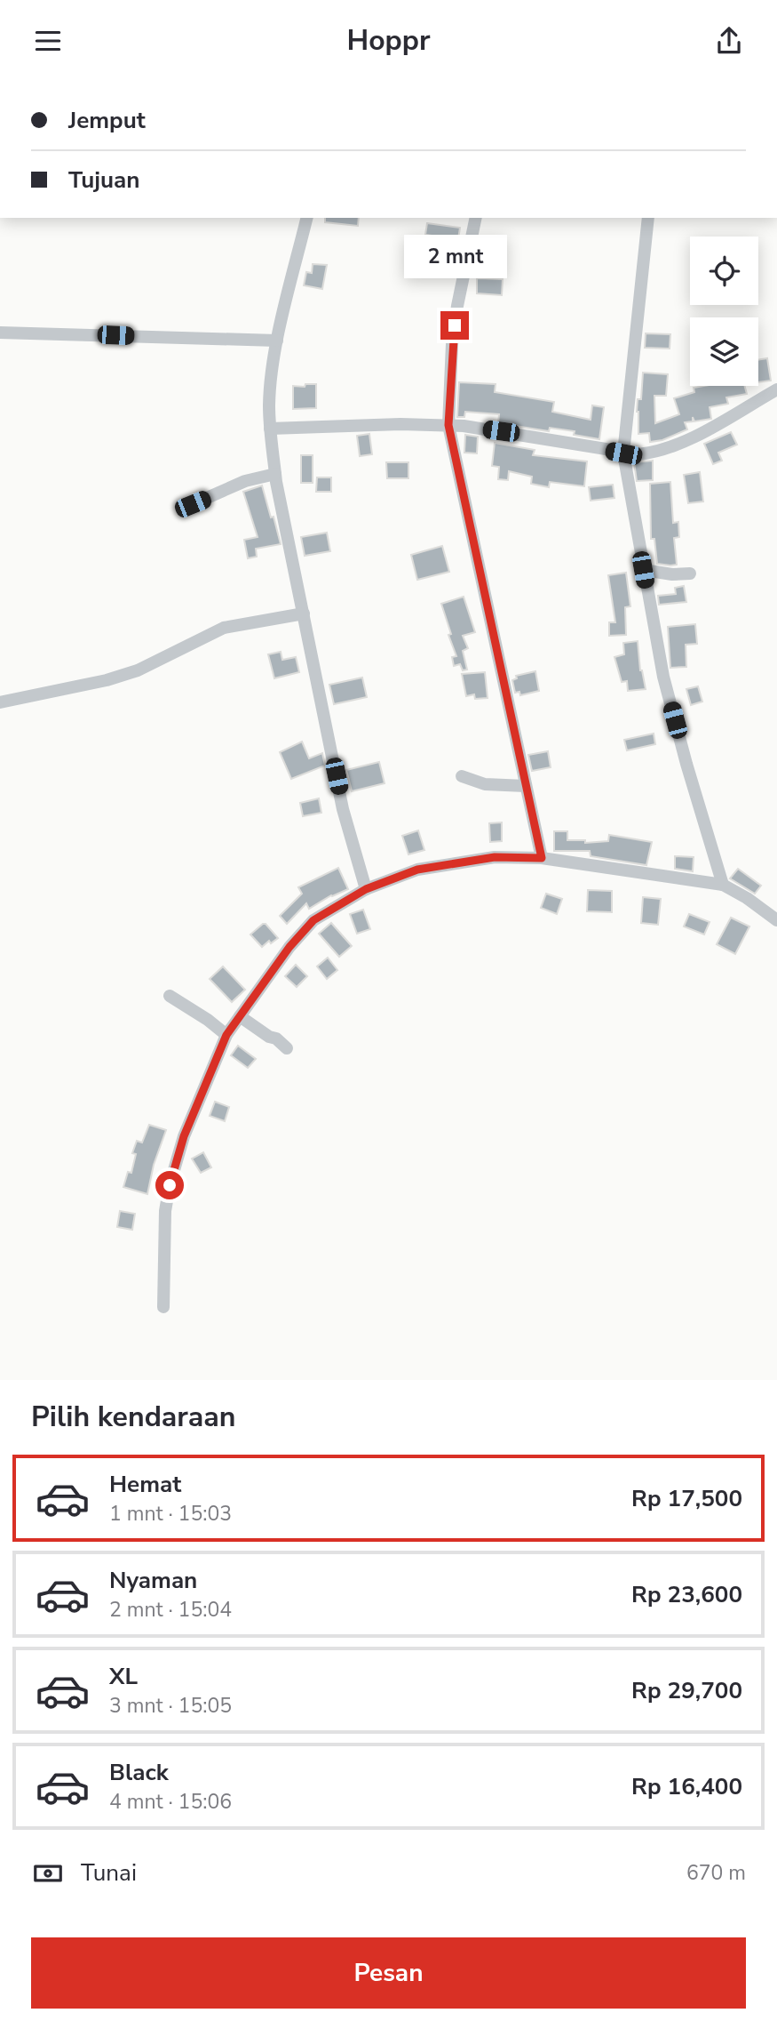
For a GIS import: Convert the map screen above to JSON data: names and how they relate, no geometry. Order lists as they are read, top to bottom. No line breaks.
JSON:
{"page":{"header":"Hoppr","banner":["Jemput","Tujuan"],"bubble":"2 mnt","heading":"Pilih kendaraan","list":[{"name":"Hemat","note":"1 mnt · 15:03","value":"Rp 17,500"},{"name":"Nyaman","note":"2 mnt · 15:04","value":"Rp 23,600"},{"name":"XL","note":"3 mnt · 15:05","value":"Rp 29,700"},{"name":"Black","note":"4 mnt · 15:06","value":"Rp 16,400"}],"pay":["Tunai","670 m"],"buttons":"Pesan"}}
